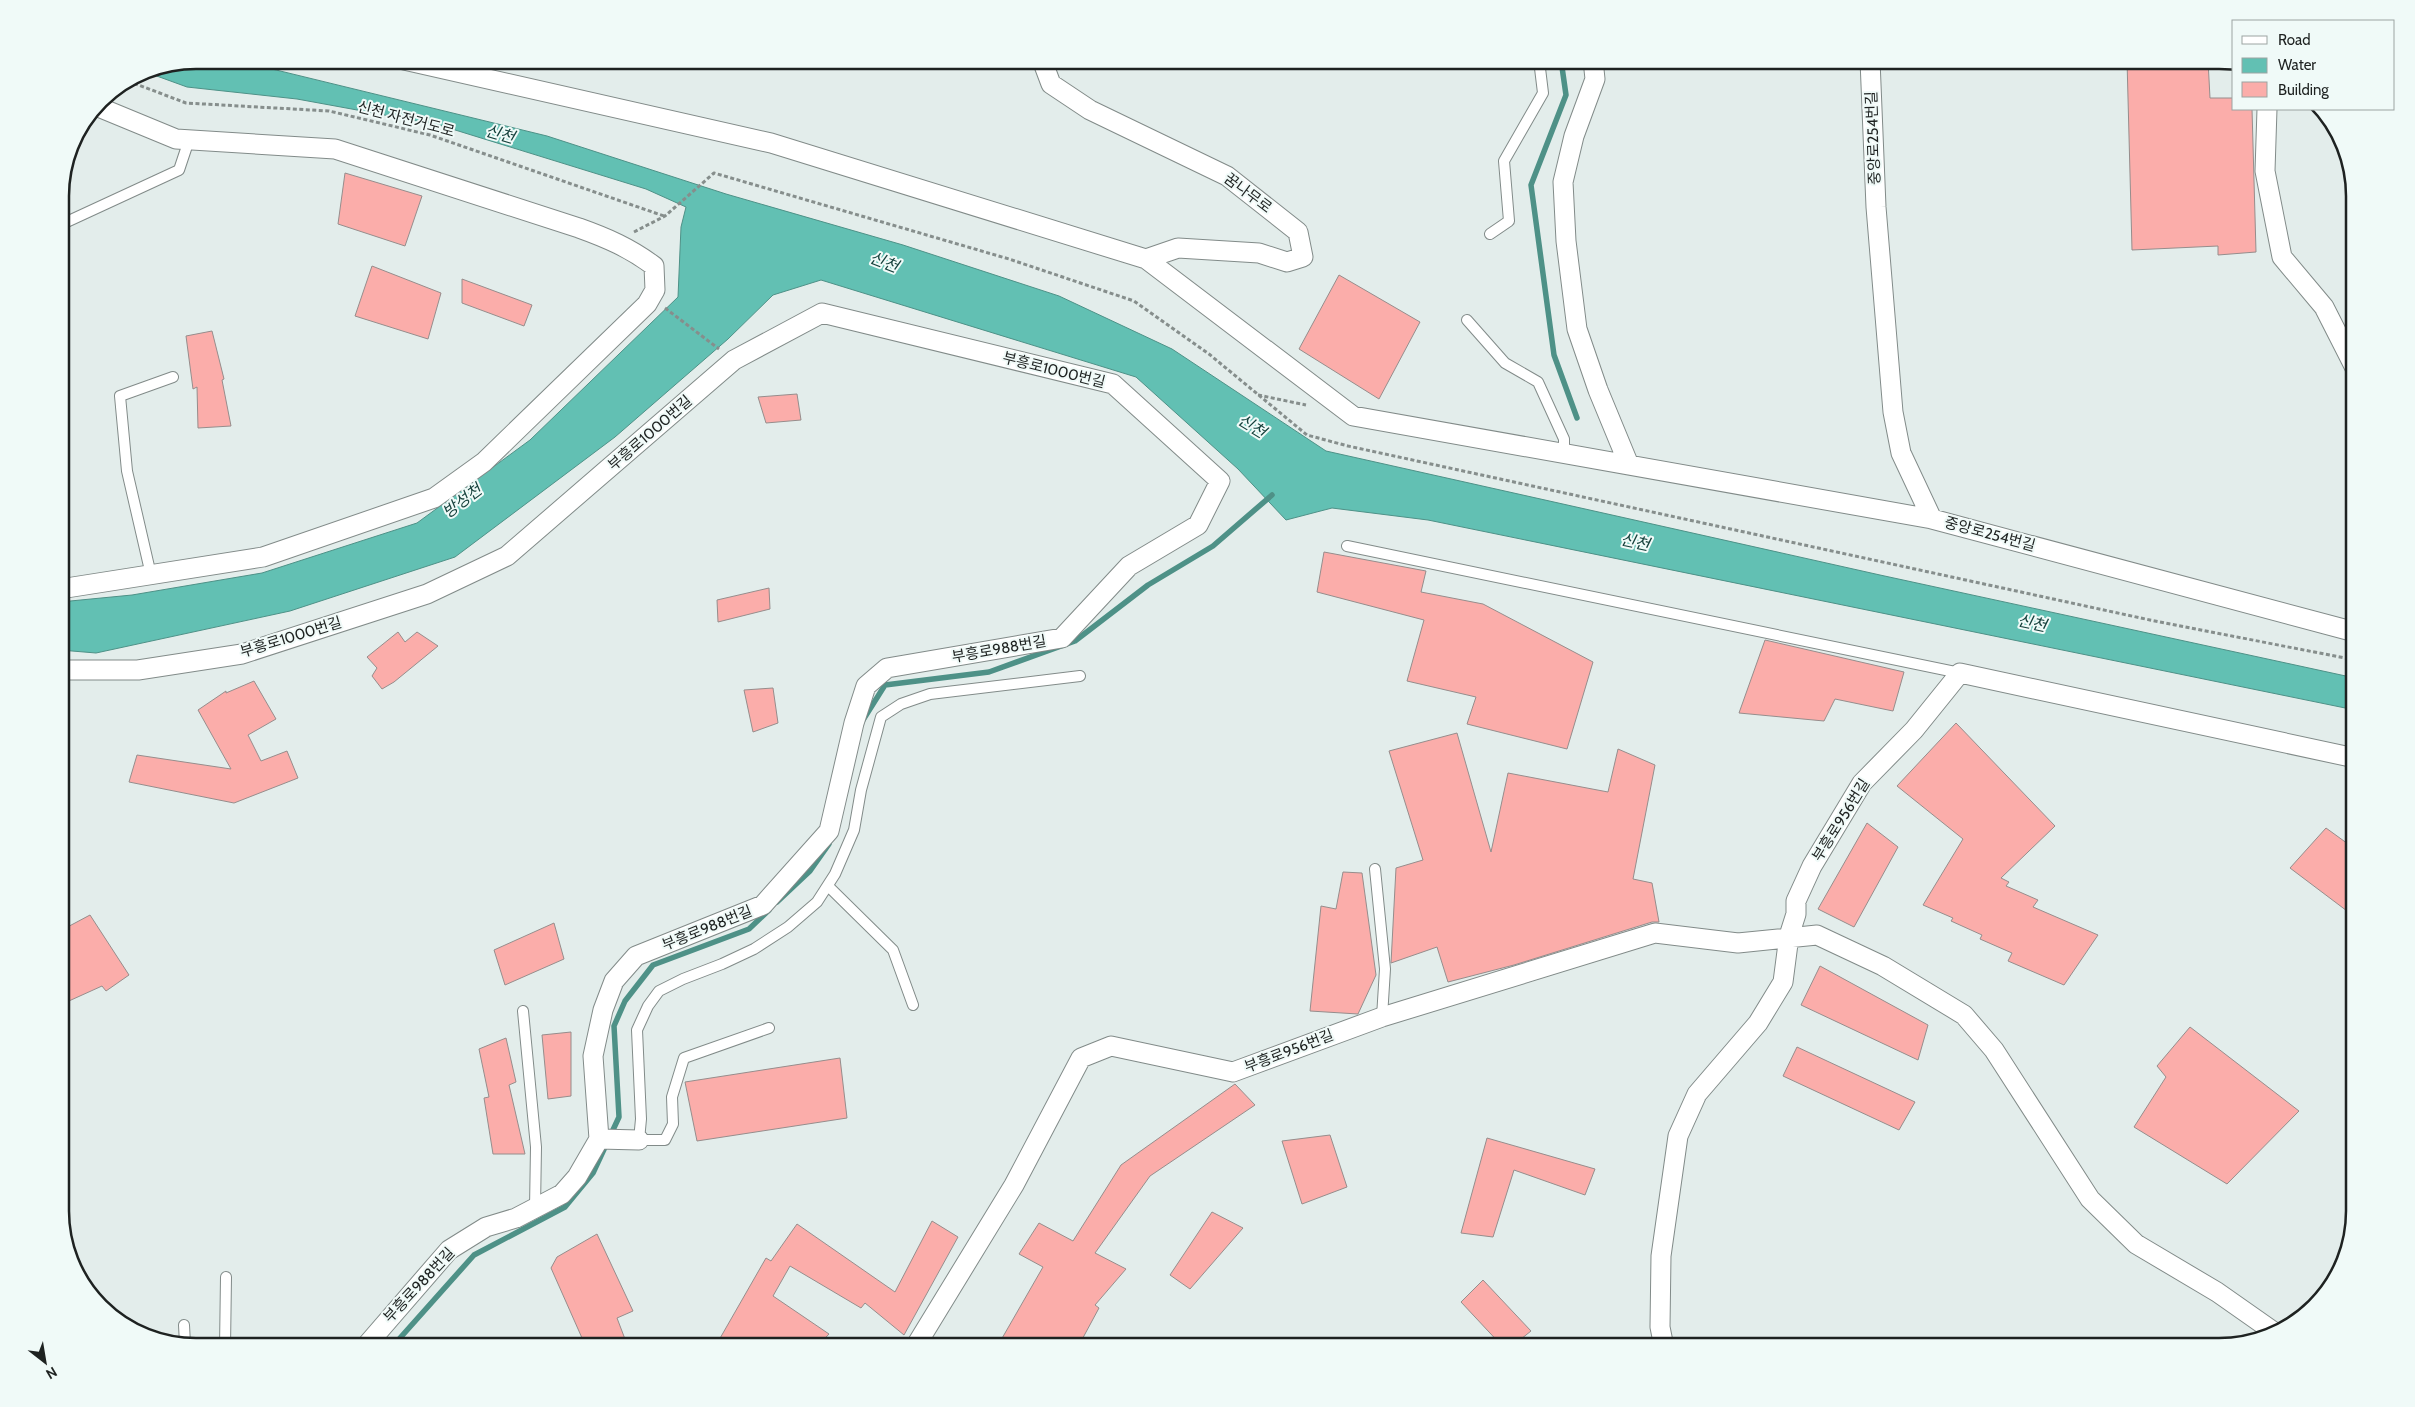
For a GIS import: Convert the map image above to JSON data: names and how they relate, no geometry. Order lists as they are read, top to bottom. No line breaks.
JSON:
{"streets":{"street":["중앙로254번길","꿈나무로","부흥로1000번길","부흥로988번길","부흥로956번길"],"path":["신천 자전거도로"]},"crossings":[["부흥로1000번길","부흥로988번길"]],"water":["신천","방성천"],"legend":["Road","Water","Building"],"north":"bottom right"}
